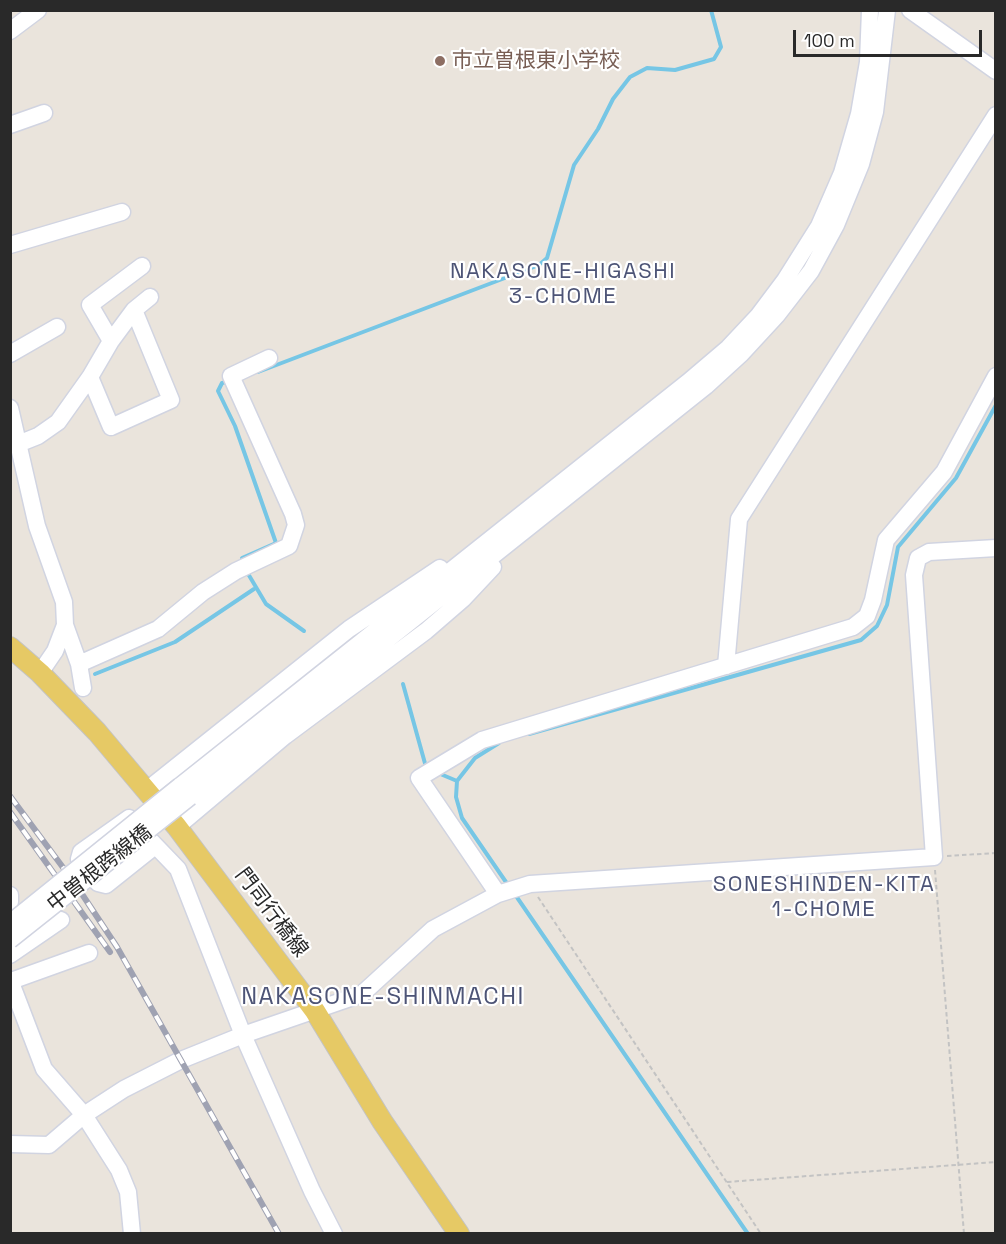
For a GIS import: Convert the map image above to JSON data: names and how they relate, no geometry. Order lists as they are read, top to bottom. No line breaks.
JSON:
{"streets":{"main road":["門司行橋線"],"street":["中曽根跨線橋"]},"districts":["NAKASONE-HIGASHI 3-CHOME","SONESHINDEN-KITA 1-CHOME","NAKASONE-SHINMACHI"],"places":["市立曽根東小学校"],"scale_bar":"100 m"}
